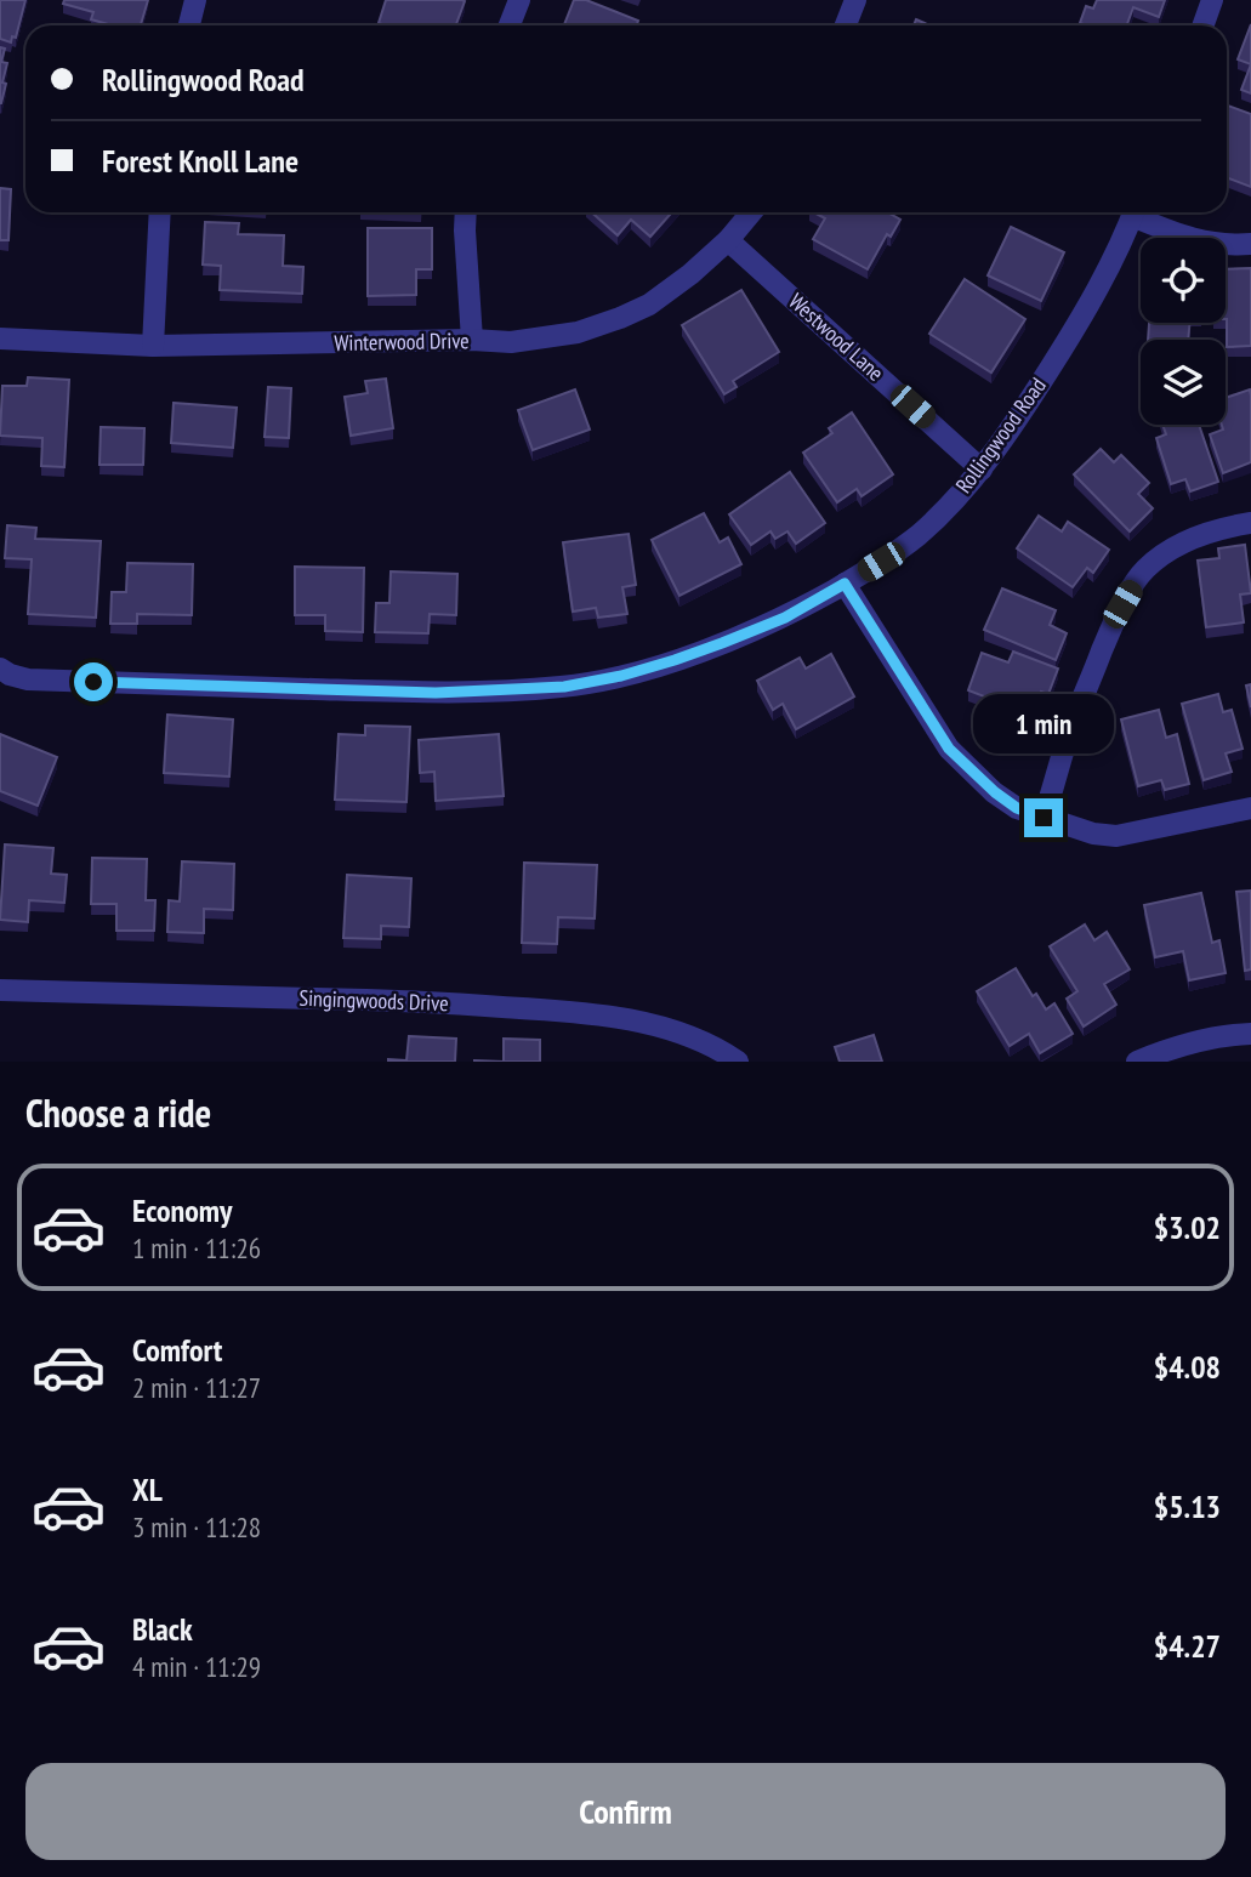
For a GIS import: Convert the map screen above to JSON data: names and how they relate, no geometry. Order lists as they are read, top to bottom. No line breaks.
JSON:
{"streets":{"street":["Westwood Lane","Winterwood Drive","Rollingwood Road","Singingwoods Drive"]},"crossings":[["Westwood Lane","Winterwood Drive"],["Westwood Lane","Rollingwood Road"]],"page":{"banner":["Rollingwood Road","Forest Knoll Lane"],"bubble":"1 min","heading":"Choose a ride","list":[{"name":"Economy","note":"1 min · 11:26","value":"$3.02"},{"name":"Comfort","note":"2 min · 11:27","value":"$4.08"},{"name":"XL","note":"3 min · 11:28","value":"$5.13"},{"name":"Black","note":"4 min · 11:29","value":"$4.27"}],"buttons":"Confirm"}}
